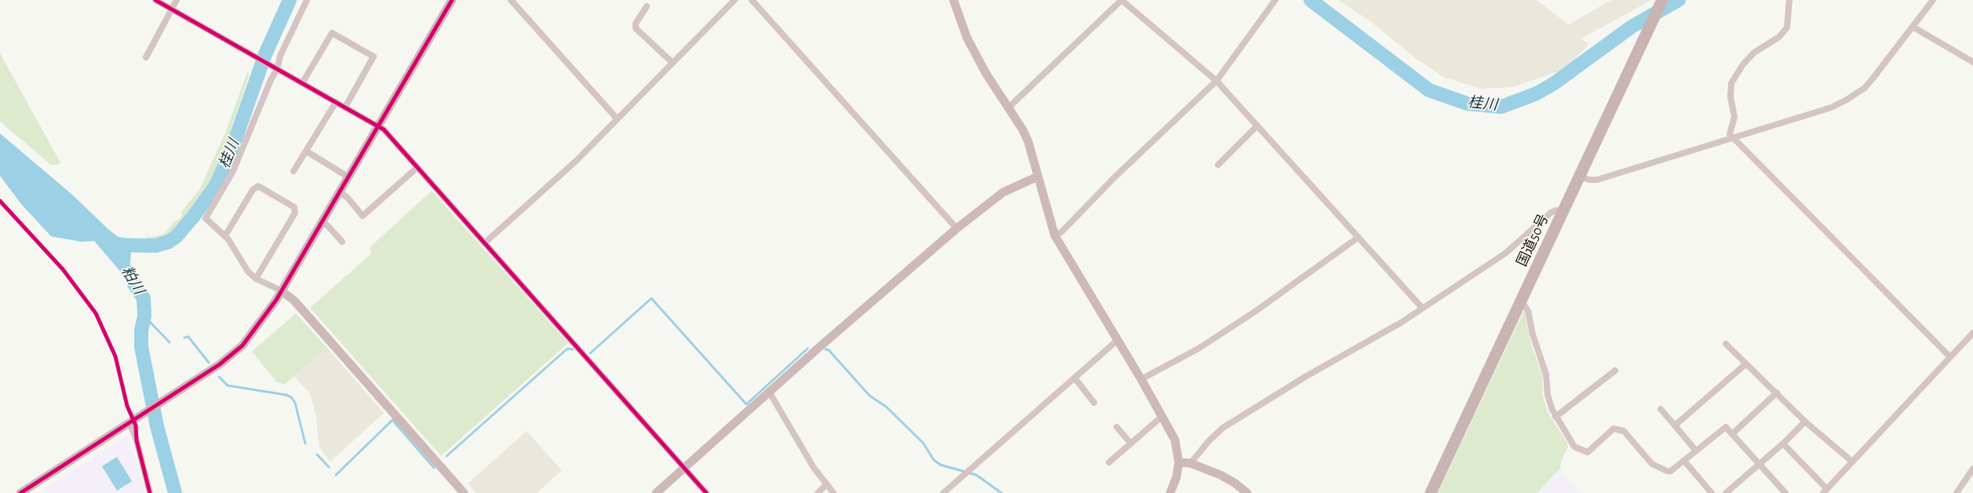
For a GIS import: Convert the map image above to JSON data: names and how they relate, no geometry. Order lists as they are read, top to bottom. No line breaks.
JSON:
{"streets":{"highway":["国道50号"]},"water":["桂川","粕川"]}
